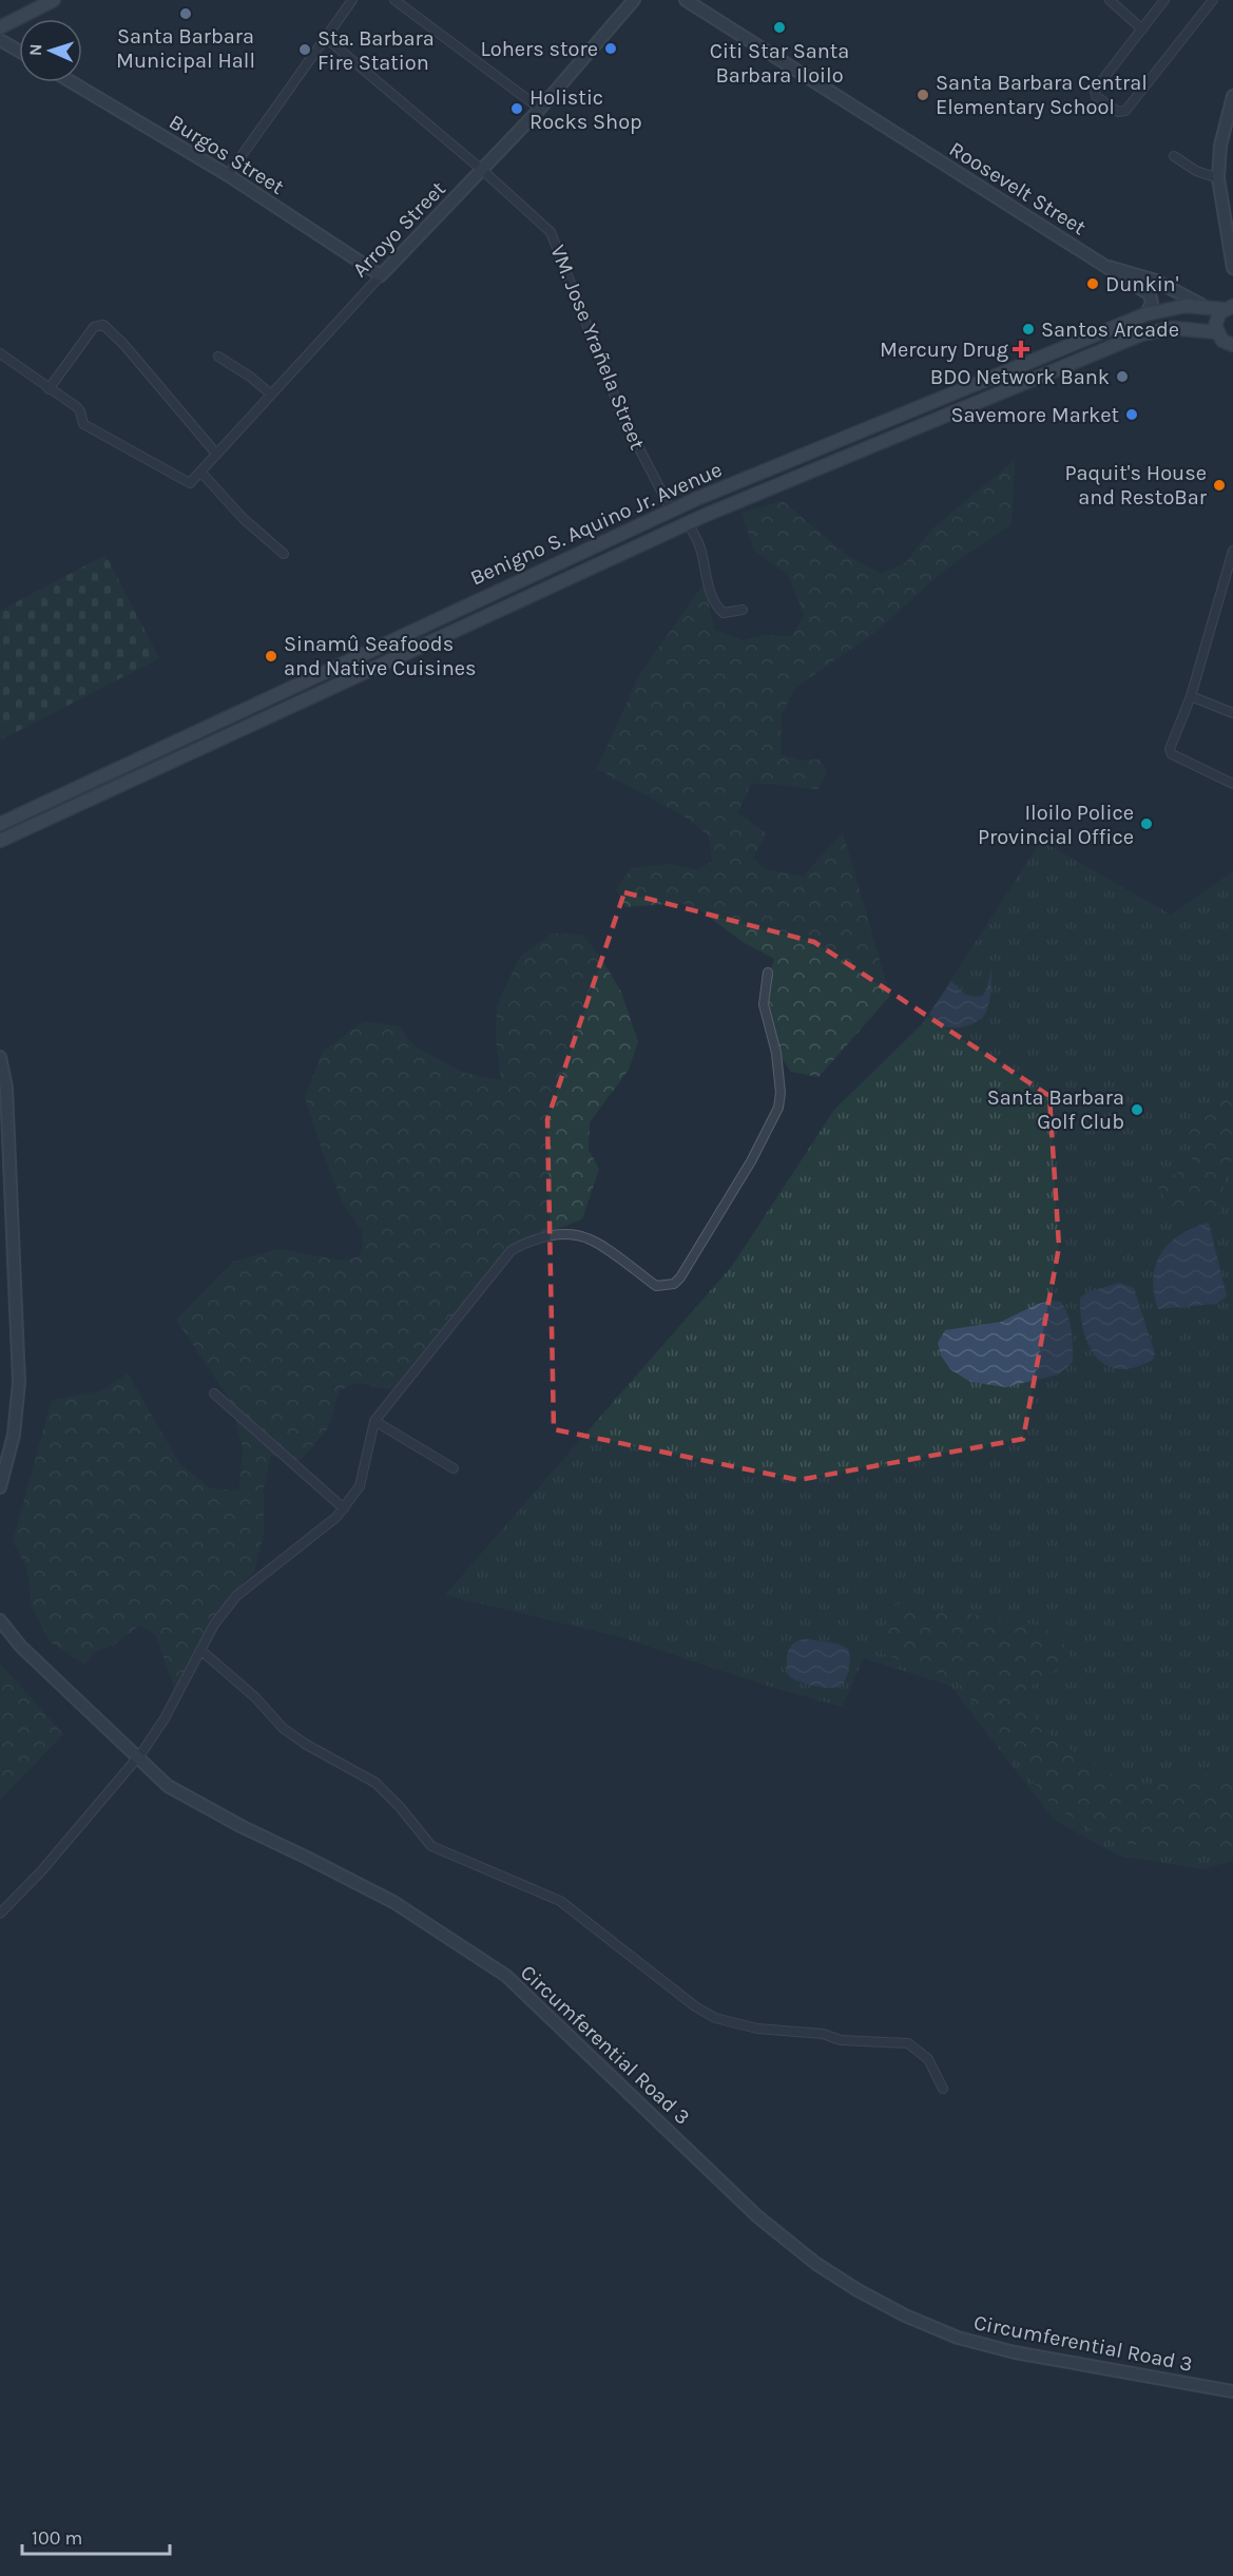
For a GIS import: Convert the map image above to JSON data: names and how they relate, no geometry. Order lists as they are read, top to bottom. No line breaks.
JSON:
{"streets":{"main road":["Burgos Street","Roosevelt Street","Arroyo Street","Benigno S. Aquino Jr. Avenue","Circumferential Road 3"],"street":["VM. Jose Yrañela Street"]},"crossings":[["Burgos Street","Arroyo Street"],["Roosevelt Street","Benigno S. Aquino Jr. Avenue"],["Arroyo Street","VM. Jose Yrañela Street"],["VM. Jose Yrañela Street","Benigno S. Aquino Jr. Avenue"]],"places":{"other":["Santa Barbara Municipal Hall","Citi Star Santa Barbara Iloilo","Lohers store","Sta. Barbara Fire Station","Santa Barbara Central Elementary School","Holistic Rocks Shop","Dunkin'","Santos Arcade","BDO Network Bank","Savemore Market","Paquit's House and RestoBar","Sinamû Seafoods and Native Cuisines","Iloilo Police Provincial Office","Santa Barbara Golf Club"],"health":["Mercury Drug"]},"scale_bar":"100 m","north":"left"}
